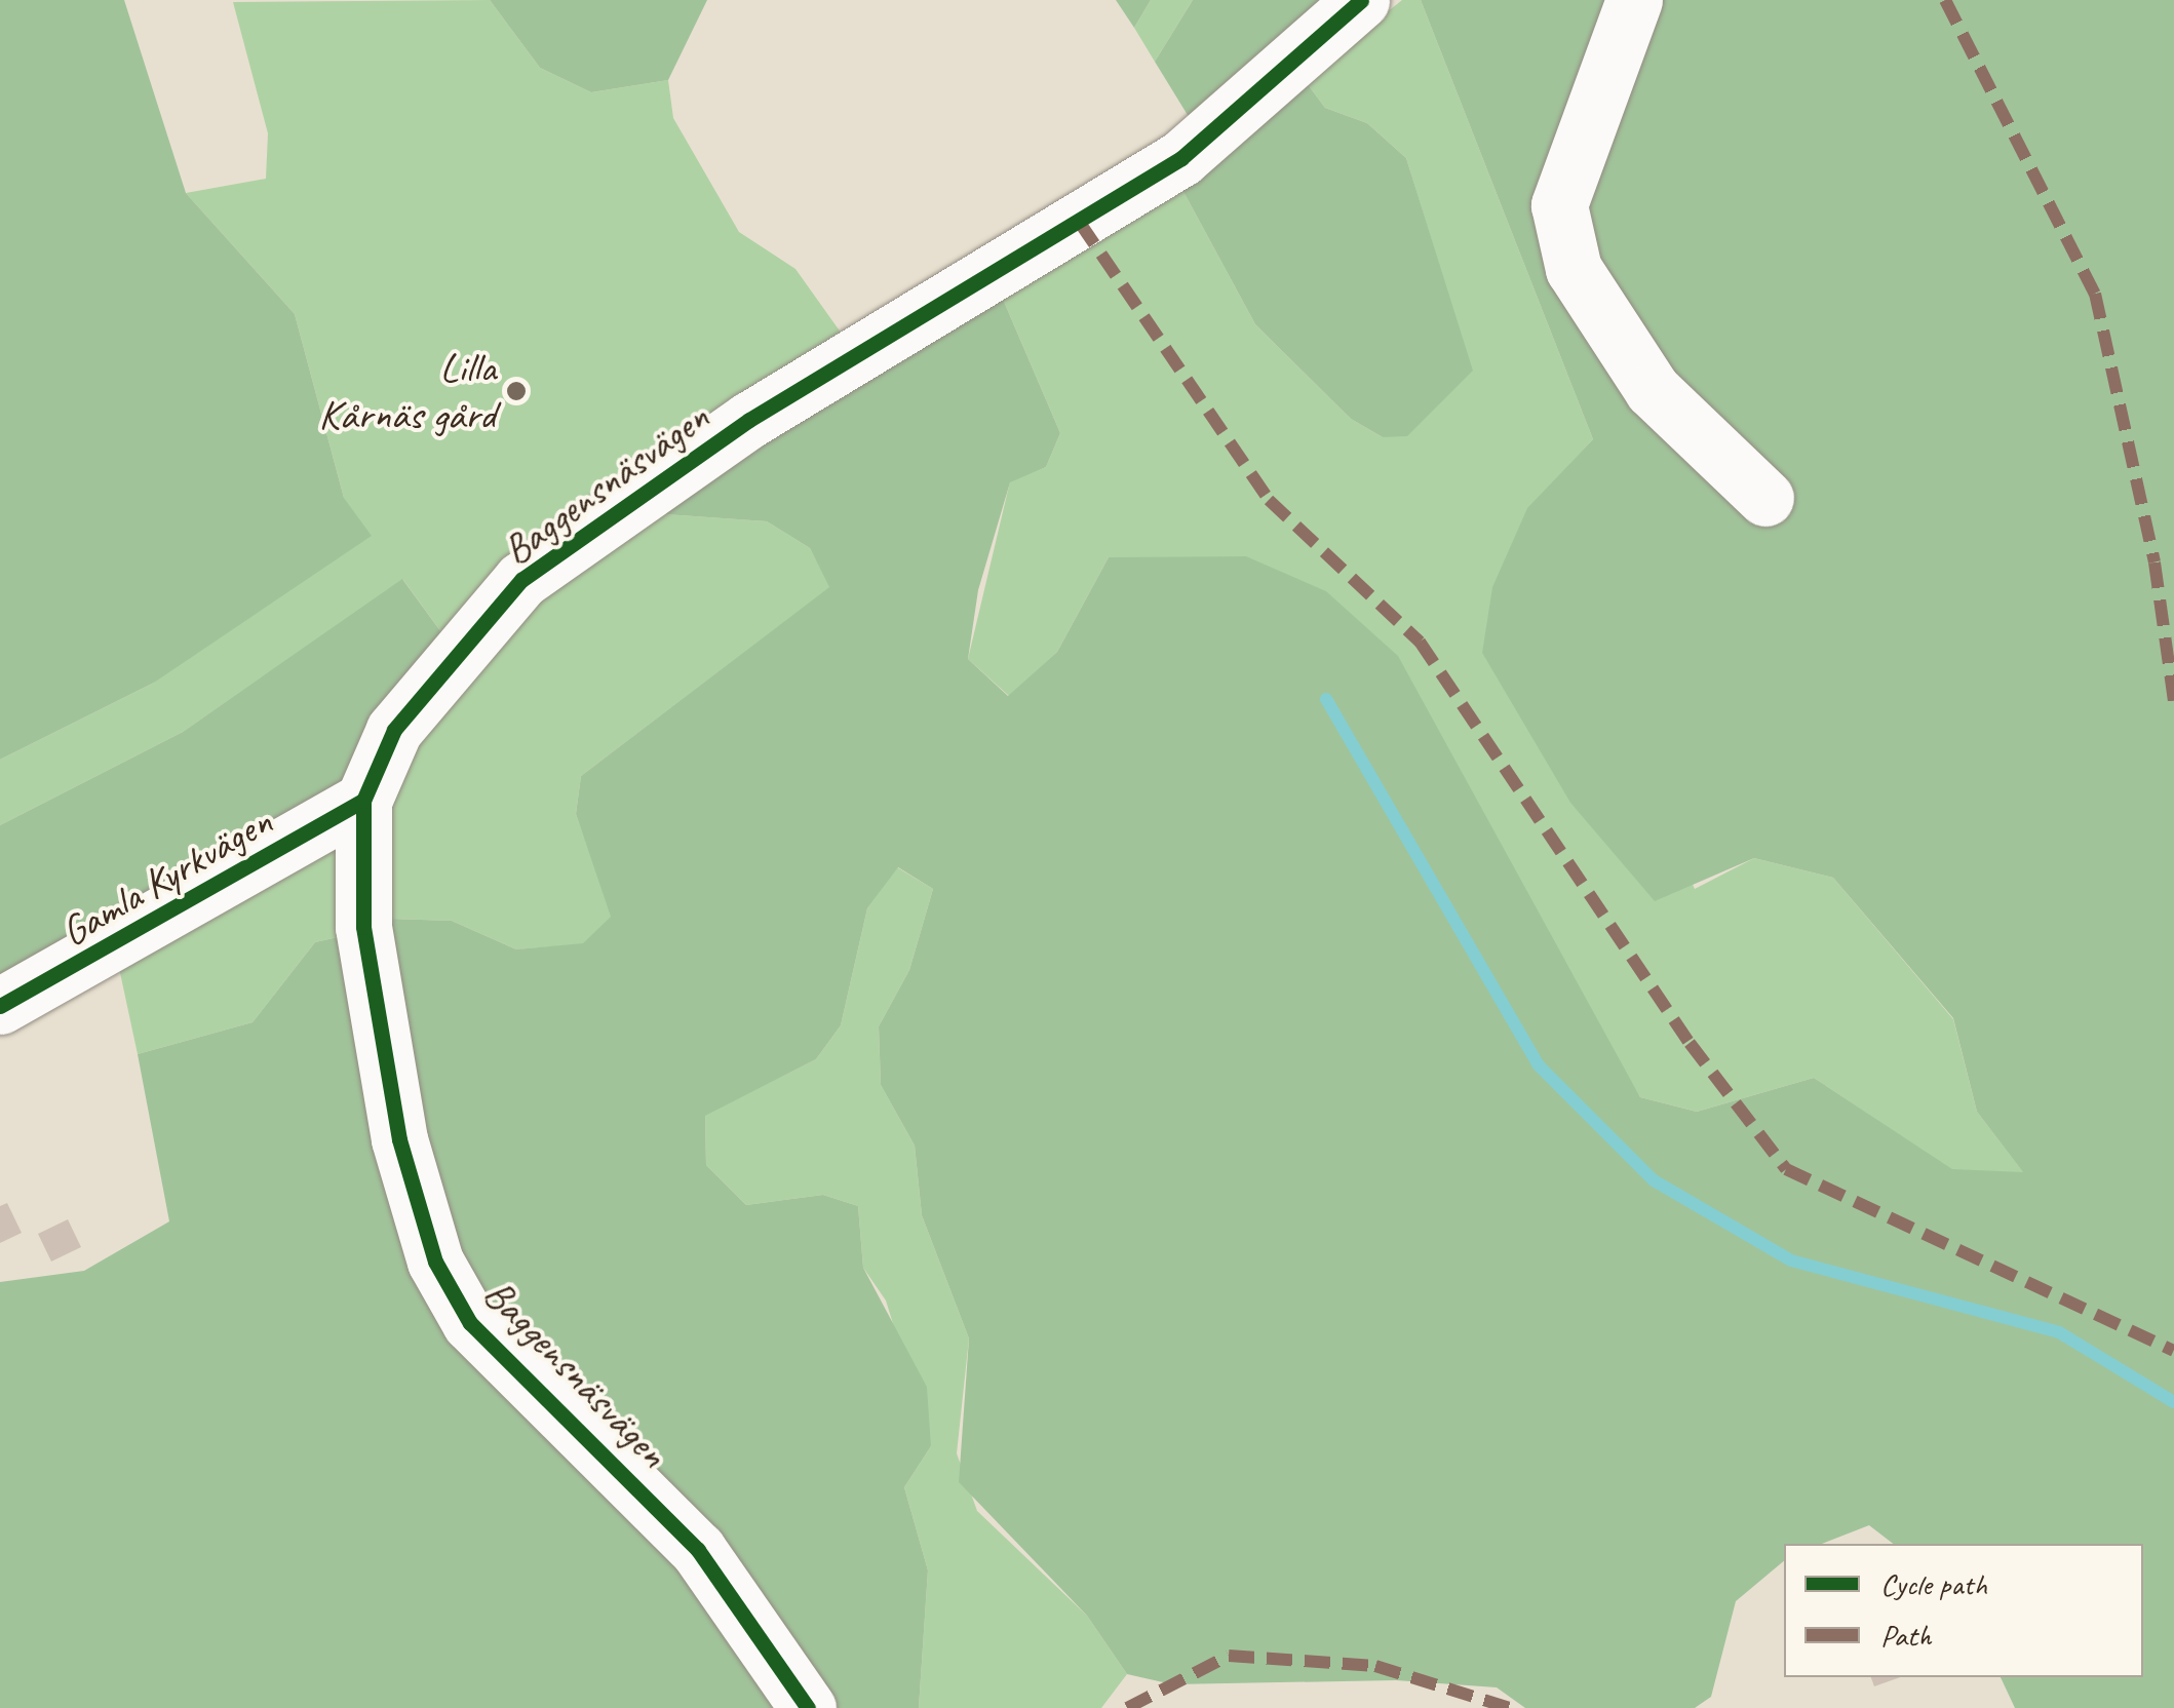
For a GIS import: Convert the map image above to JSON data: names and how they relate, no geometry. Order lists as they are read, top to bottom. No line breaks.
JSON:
{"streets":{"street":["Baggensnäsvägen","Gamla Kyrkvägen"]},"crossings":[["Baggensnäsvägen","Gamla Kyrkvägen"]],"places":["Lilla Kårnäs gård"],"legend":["Cycle path","Path"]}
